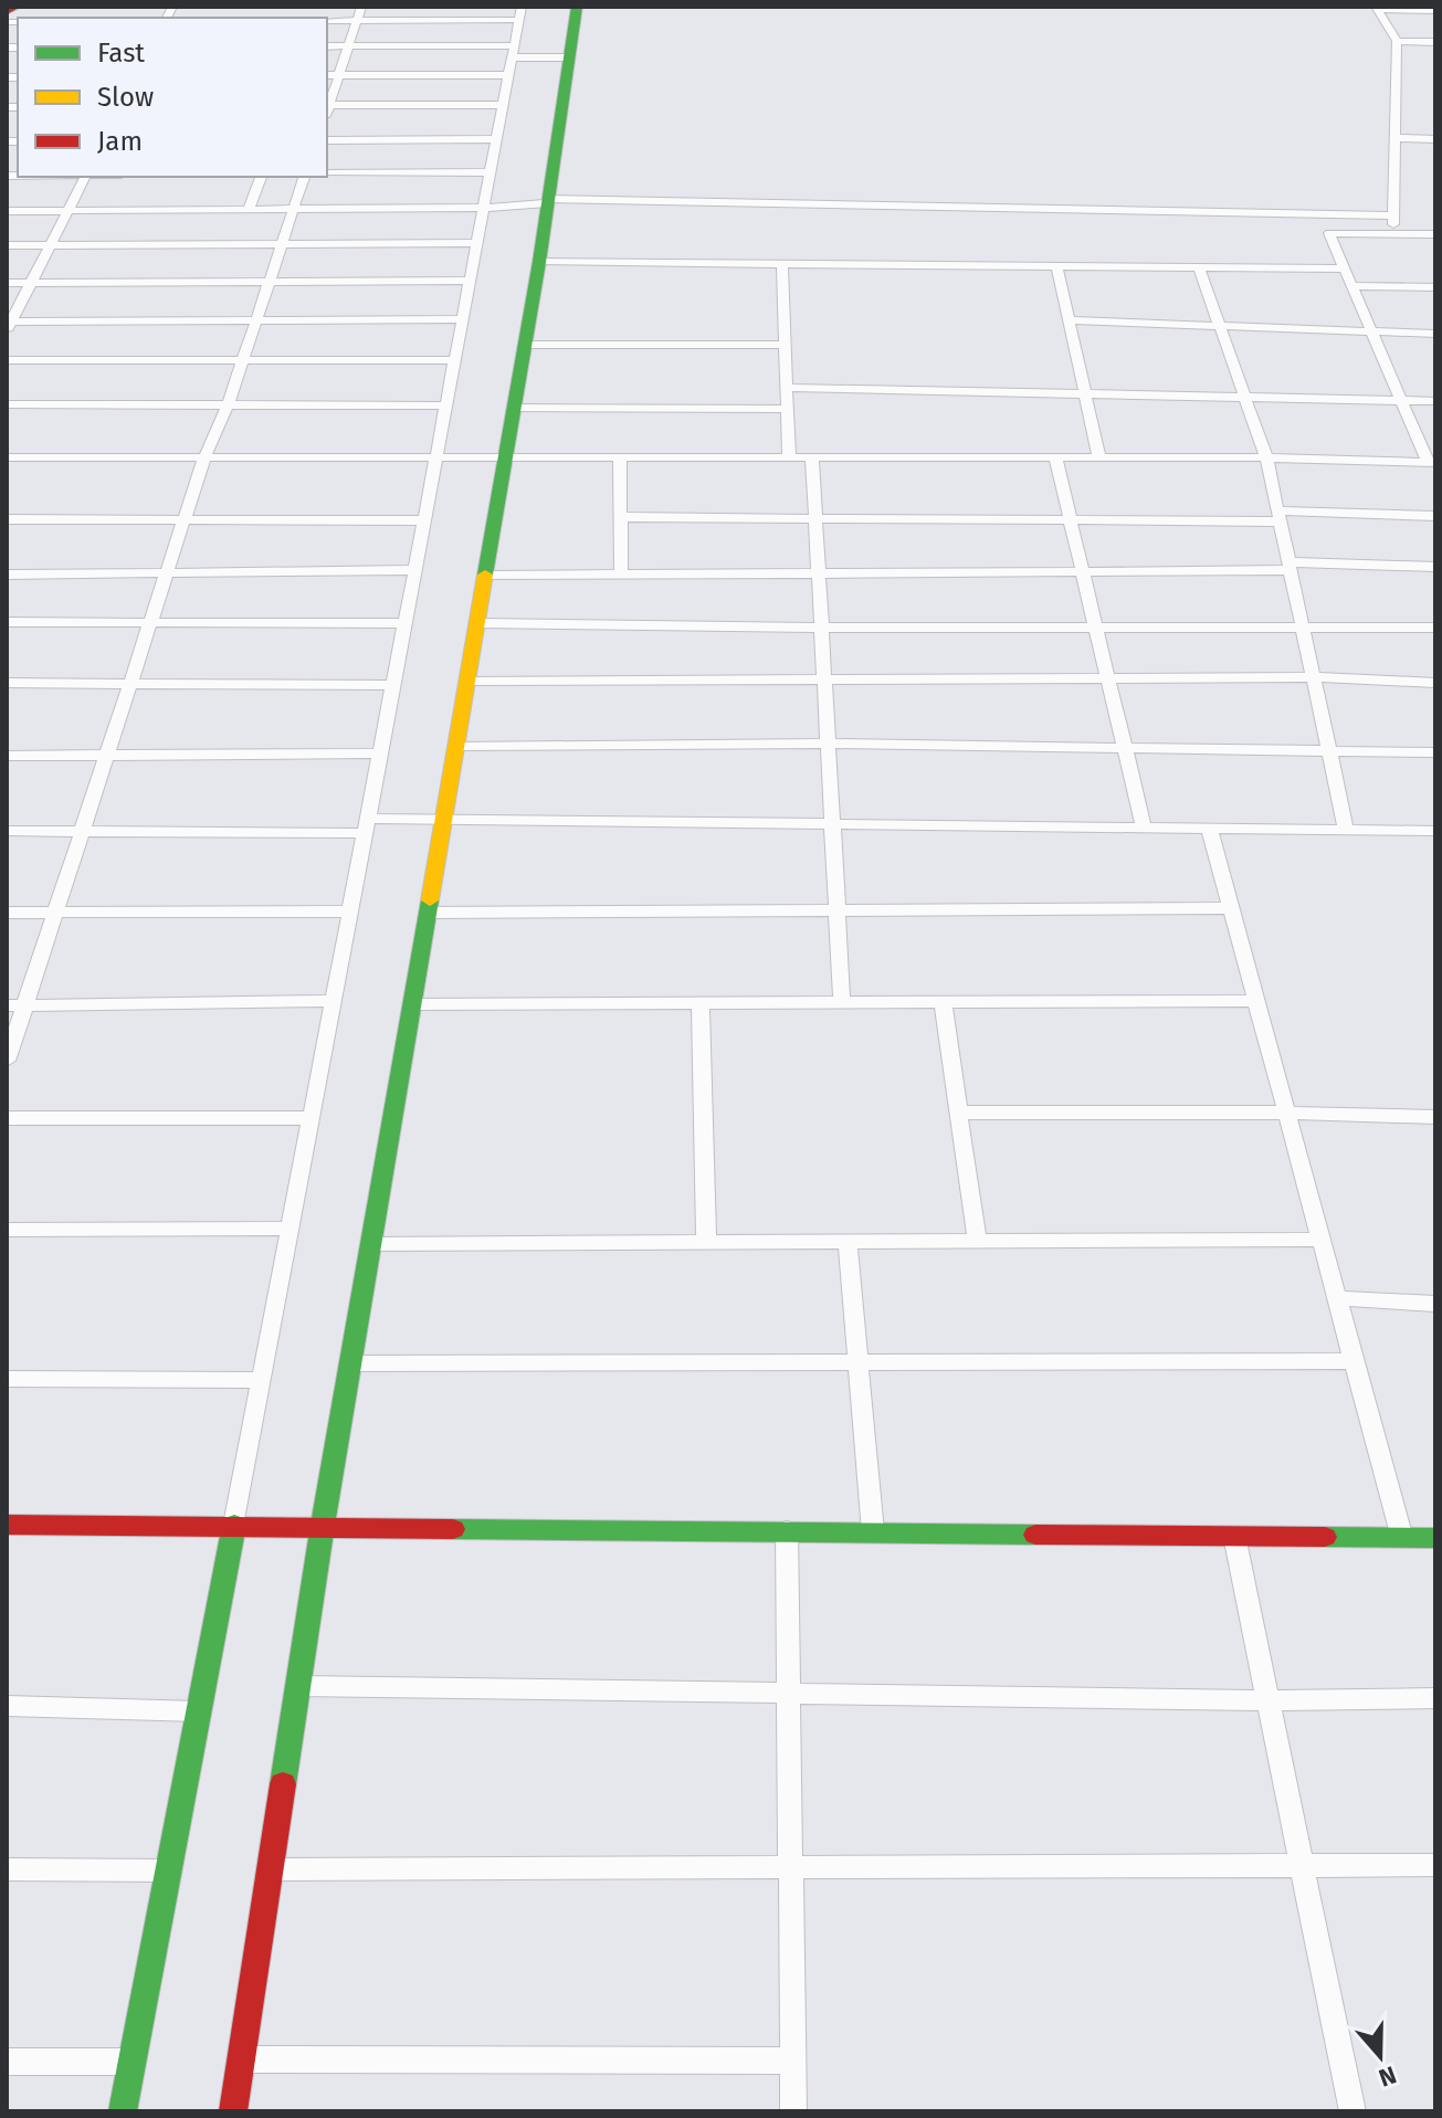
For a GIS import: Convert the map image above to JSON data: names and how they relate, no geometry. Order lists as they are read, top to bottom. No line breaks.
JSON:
{"legend":["Fast","Slow","Jam"],"north":"bottom"}
